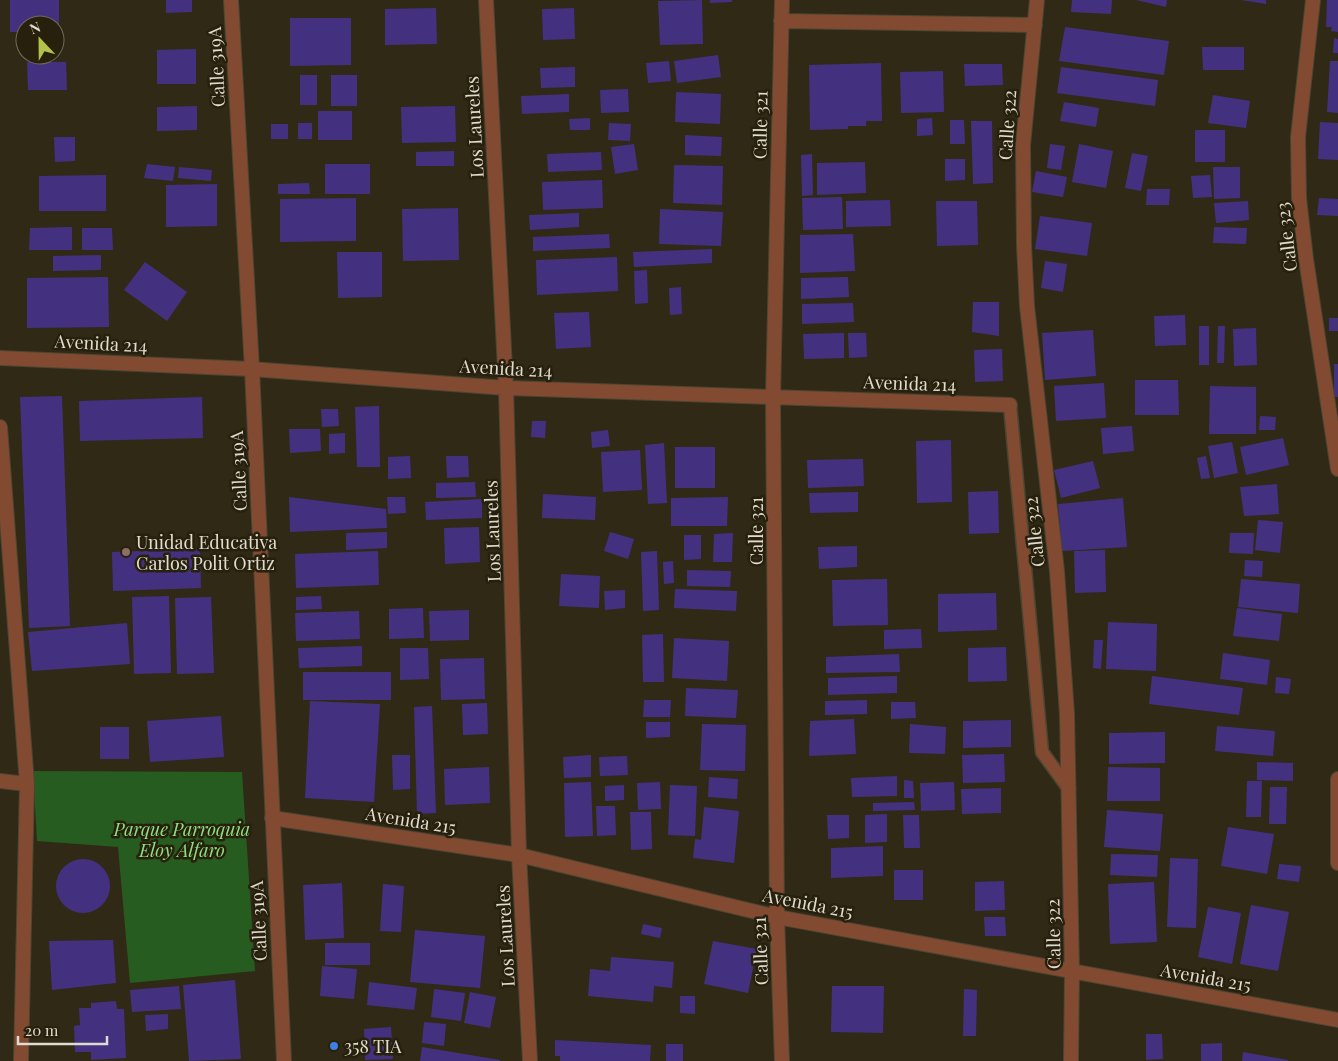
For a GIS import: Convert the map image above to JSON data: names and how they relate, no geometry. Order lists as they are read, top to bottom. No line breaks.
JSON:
{"streets":{"street":["Calle 319A","Calle 321","Calle 322","Los Laureles","Calle 323","Avenida 214","Avenida 215"]},"crossings":[["Calle 319A","Avenida 214"],["Calle 319A","Avenida 215"],["Calle 321","Avenida 214"],["Calle 321","Avenida 215"],["Calle 322","Avenida 215"],["Los Laureles","Avenida 214"],["Los Laureles","Avenida 215"]],"parks":["Parque Parroquia Eloy Alfaro"],"places":["Unidad Educativa Carlos Polit Ortiz","358 TIA"],"scale_bar":"20 m","north":"top"}
